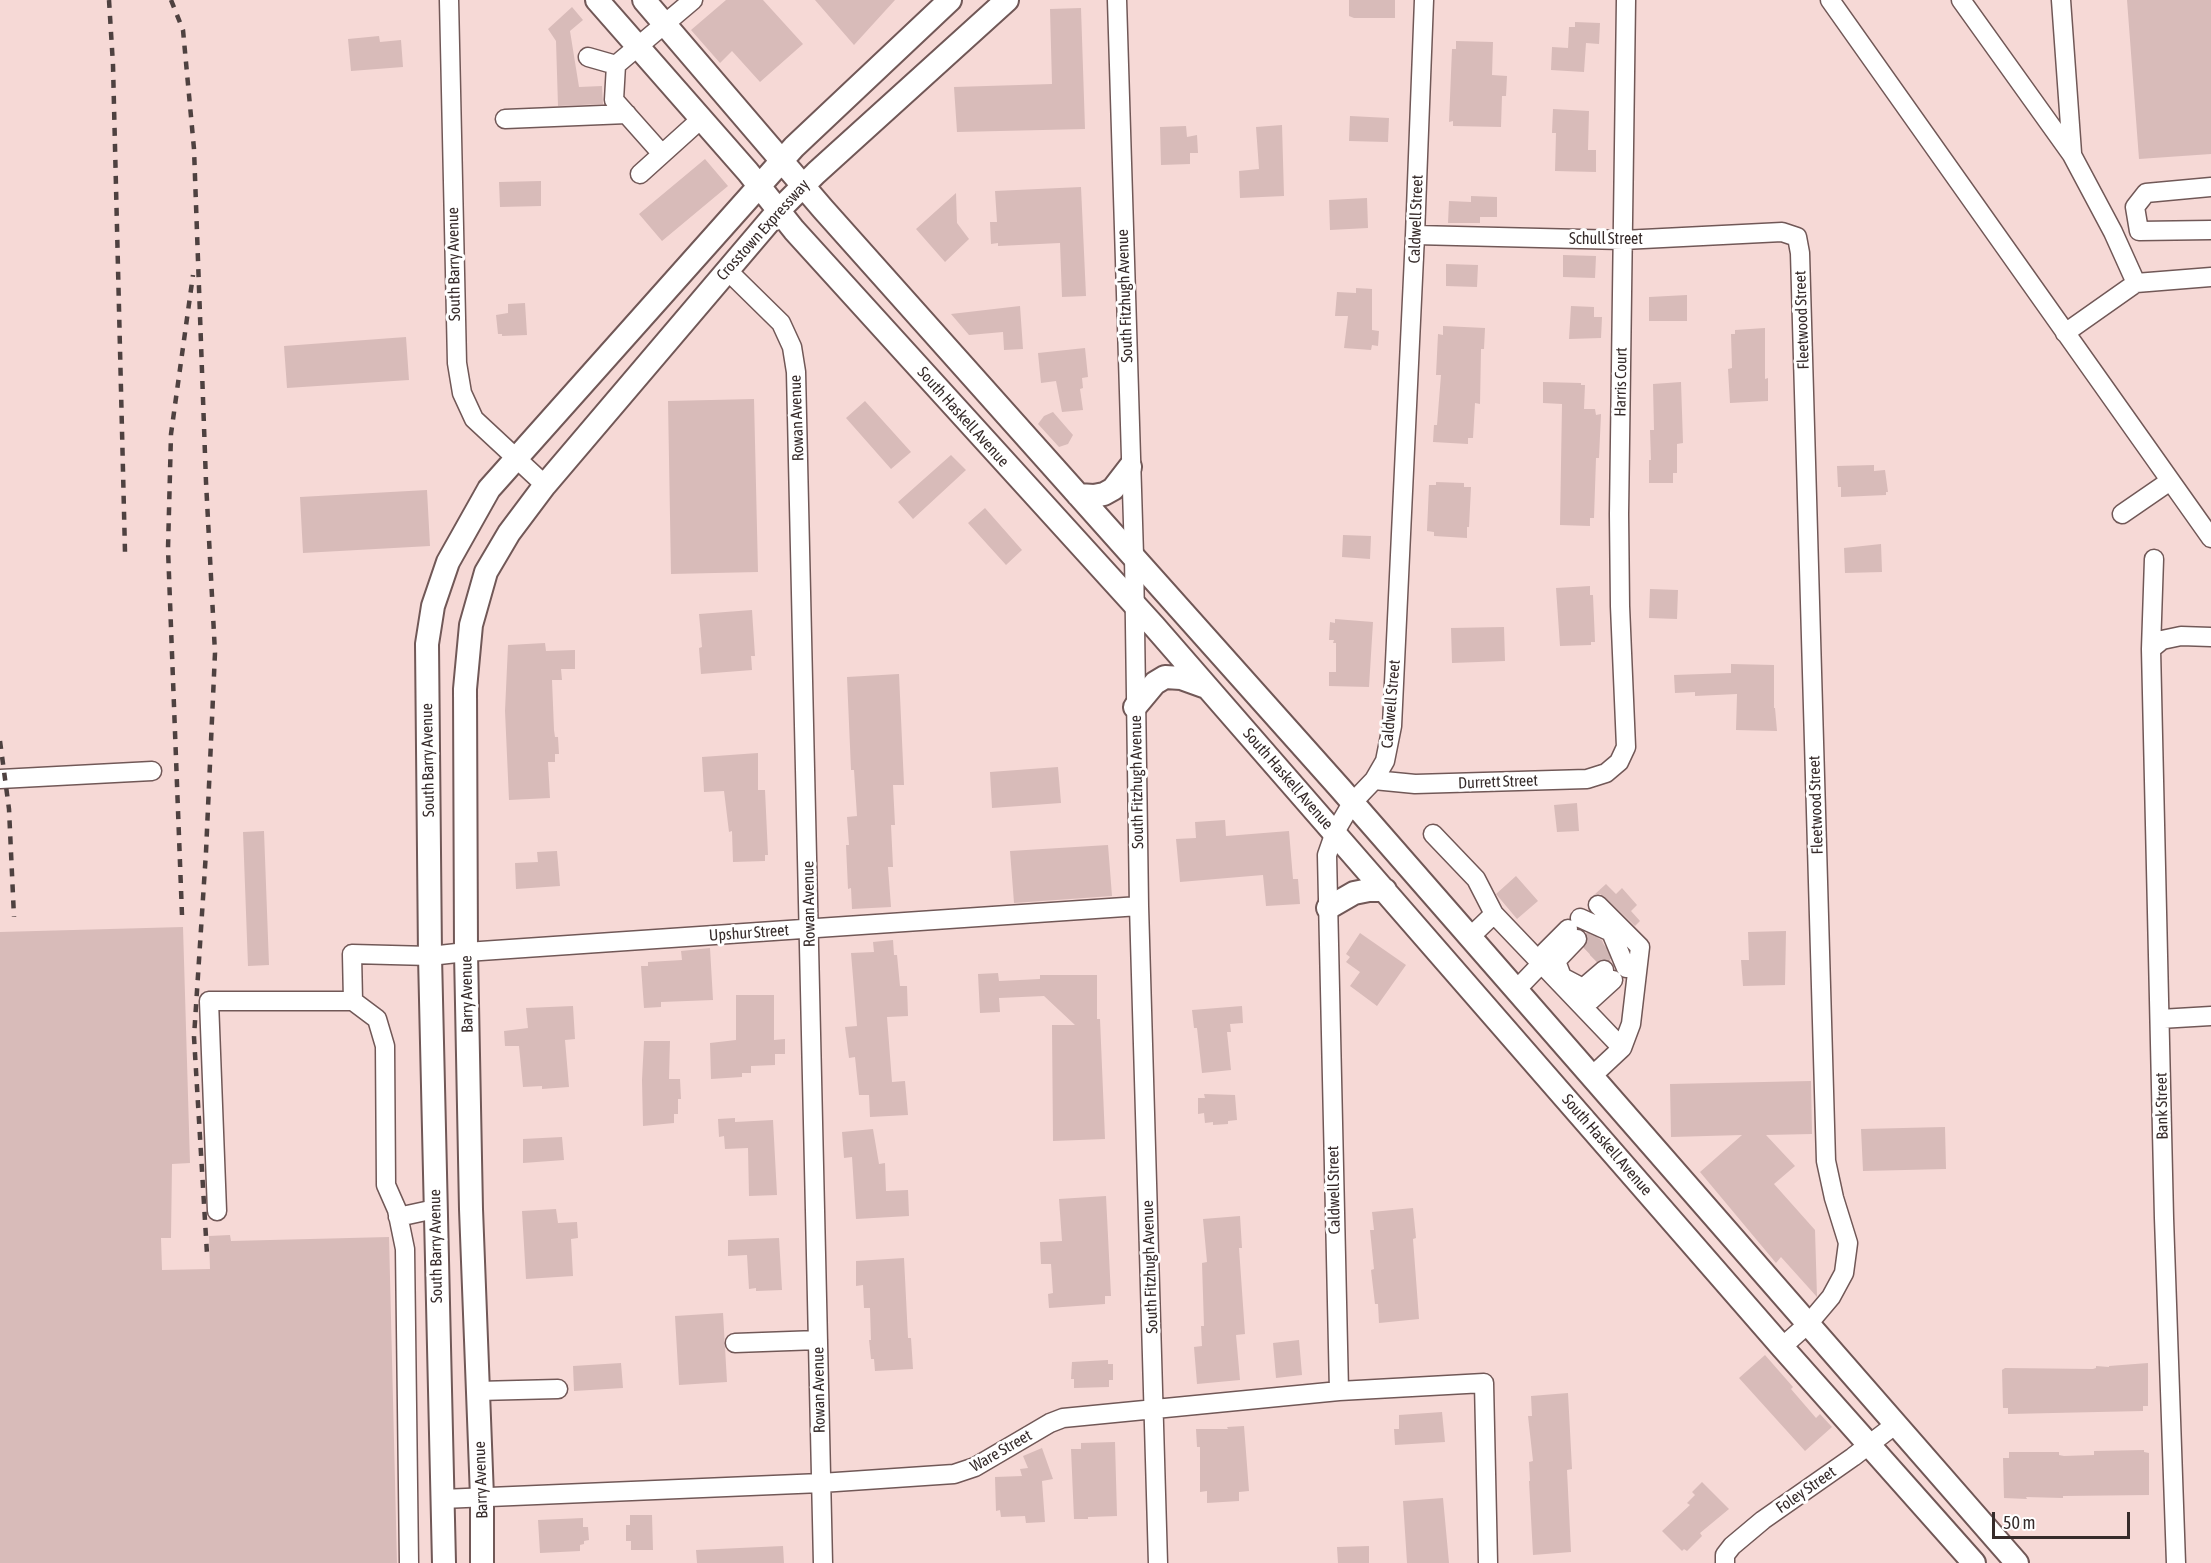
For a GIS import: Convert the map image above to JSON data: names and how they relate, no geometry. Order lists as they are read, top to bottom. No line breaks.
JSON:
{"streets":{"main road":["Crosstown Expressway","South Barry Avenue","South Haskell Avenue","Barry Avenue"],"street":["Caldwell Street","Schull Street","South Fitzhugh Avenue","Fleetwood Street","Harris Court","Rowan Avenue","Durrett Street","Upshur Street","Bank Street","Ware Street","Foley Street"]},"crossings":[["Caldwell Street","Schull Street"],["Caldwell Street","South Haskell Avenue"],["Caldwell Street","Durrett Street"],["Caldwell Street","Ware Street"],["Crosstown Expressway","South Barry Avenue"],["Crosstown Expressway","South Haskell Avenue"],["Crosstown Expressway","Rowan Avenue"],["Crosstown Expressway","Barry Avenue"],["Schull Street","Fleetwood Street"],["Schull Street","Harris Court"],["South Barry Avenue","Upshur Street"],["South Barry Avenue","Ware Street"],["South Fitzhugh Avenue","South Haskell Avenue"],["South Fitzhugh Avenue","Upshur Street"],["South Fitzhugh Avenue","Ware Street"],["Fleetwood Street","South Haskell Avenue"],["Harris Court","Durrett Street"],["South Haskell Avenue","Foley Street"],["Rowan Avenue","Upshur Street"],["Rowan Avenue","Ware Street"],["Upshur Street","Barry Avenue"],["Barry Avenue","Ware Street"]],"scale_bar":"50 m"}
